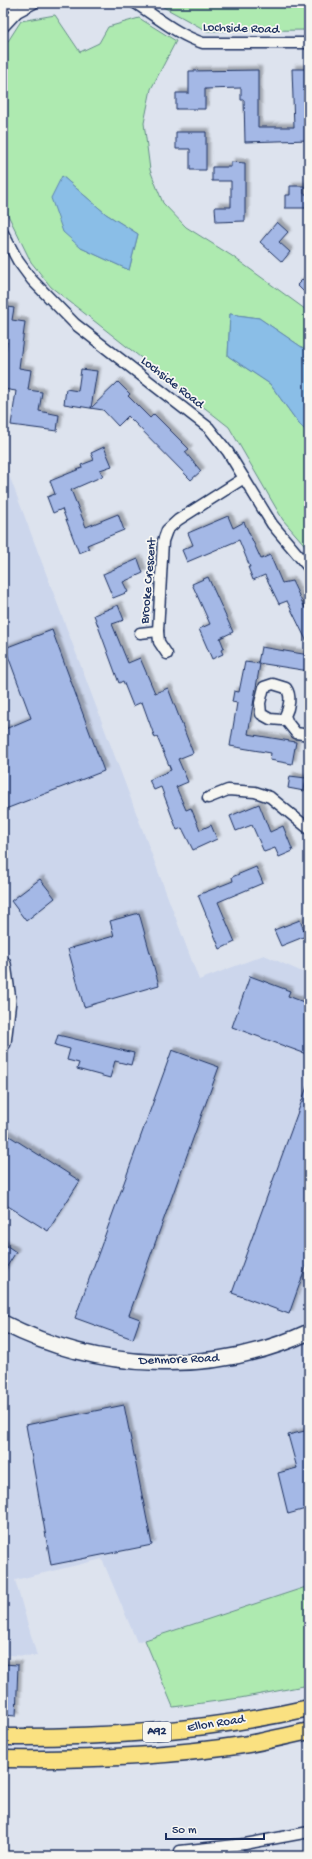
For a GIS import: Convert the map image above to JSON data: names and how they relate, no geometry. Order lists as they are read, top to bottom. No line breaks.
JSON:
{"streets":{"main road":["Ellon Road","A92"],"street":["Lochside Road","Brooke Crescent","Denmore Road"]},"crossings":[["Lochside Road","Brooke Crescent"]],"scale_bar":"50 m"}
